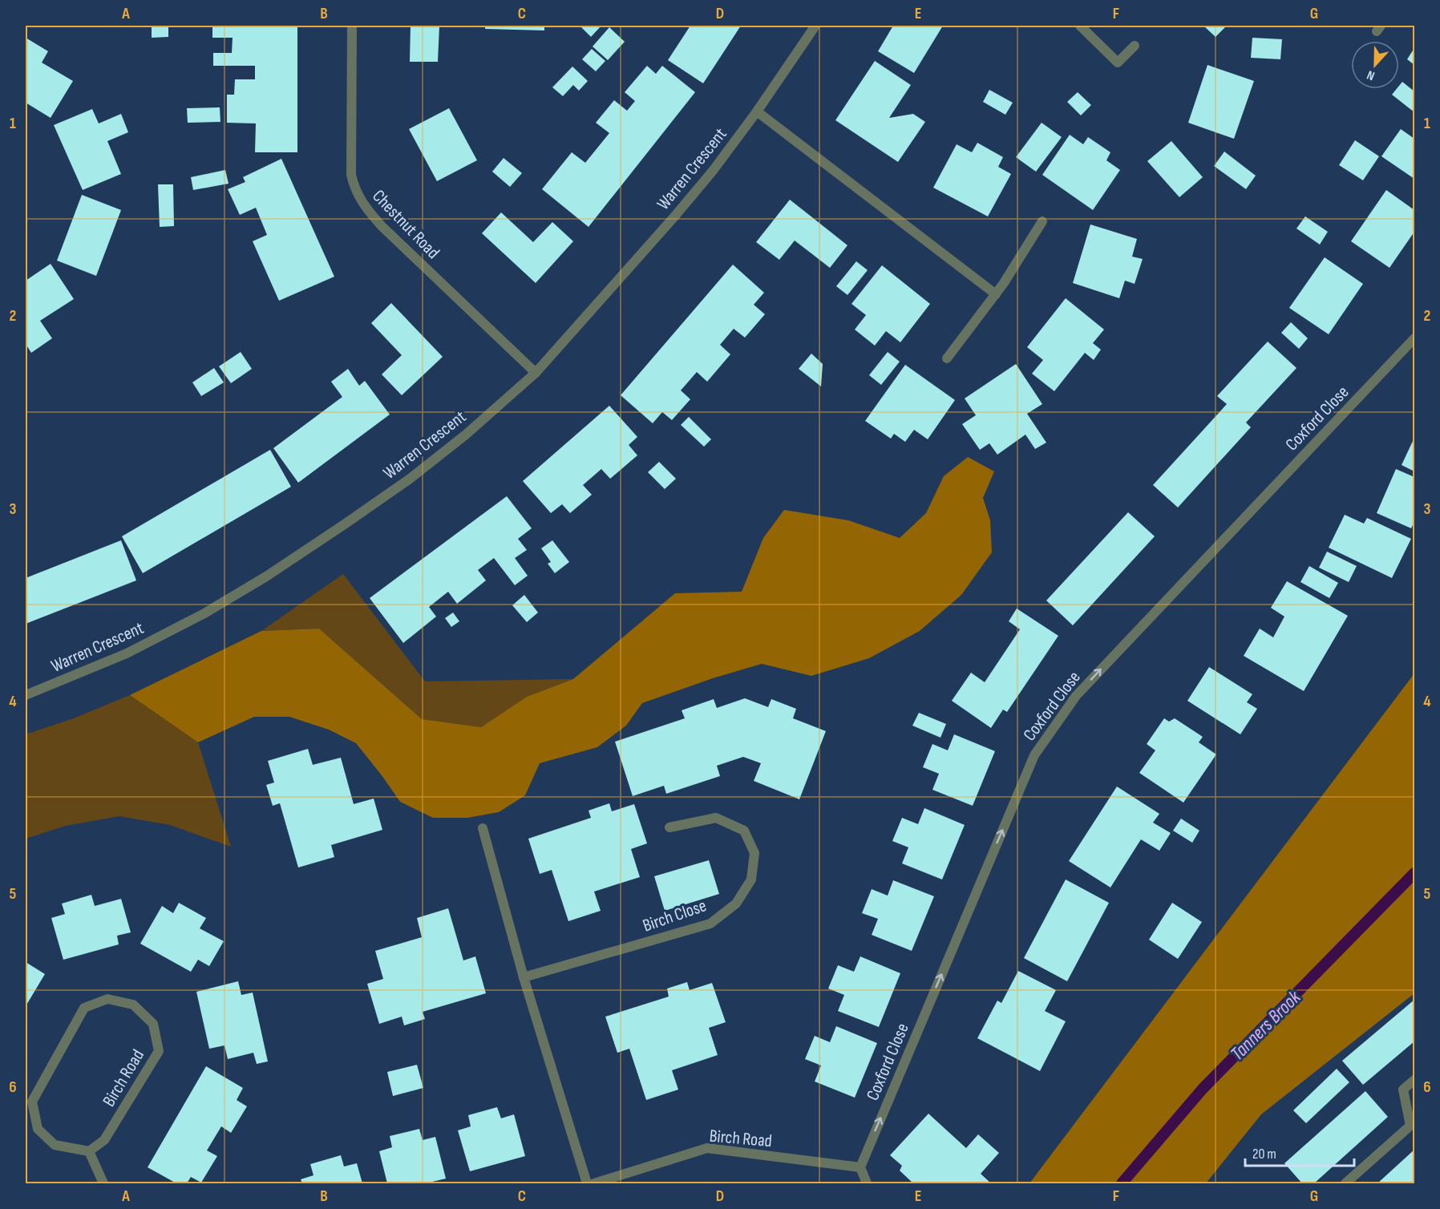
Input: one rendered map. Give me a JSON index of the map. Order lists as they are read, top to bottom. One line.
{"streets":{"street":["Warren Crescent","Chestnut Road","Coxford Close","Birch Close","Birch Road"]},"crossings":[["Warren Crescent","Chestnut Road"],["Coxford Close","Birch Road"]],"one_way":["Coxford Close"],"water":["Tanners Brook"],"scale_bar":"20 m","north":"bottom","grid":{"columns":["A","B","C","D","E","F","G"],"rows":["1","2","3","4","5","6"]}}
